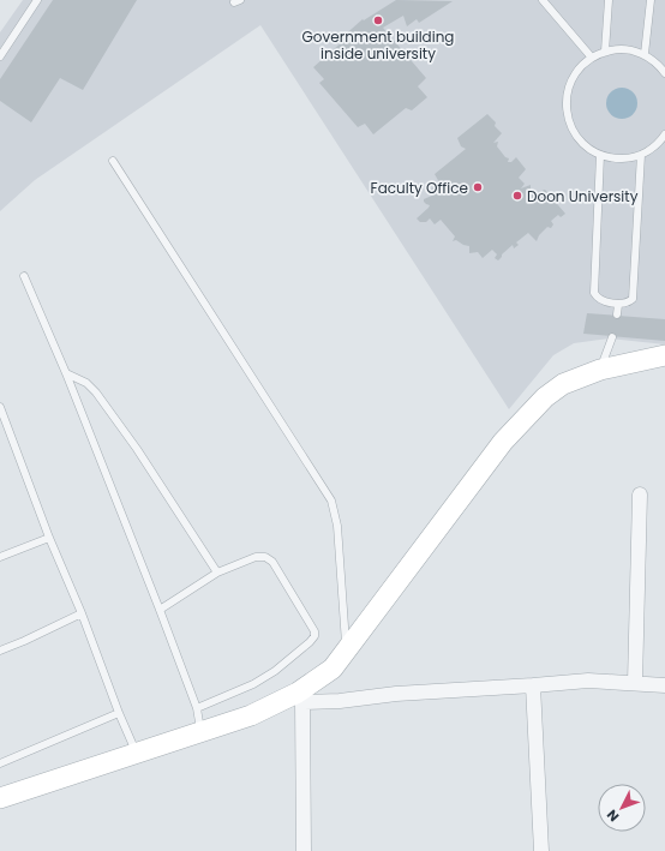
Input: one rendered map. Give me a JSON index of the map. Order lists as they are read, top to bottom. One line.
{"places":["Government building inside university","Faculty Office","Doon University"],"north":"bottom left"}
